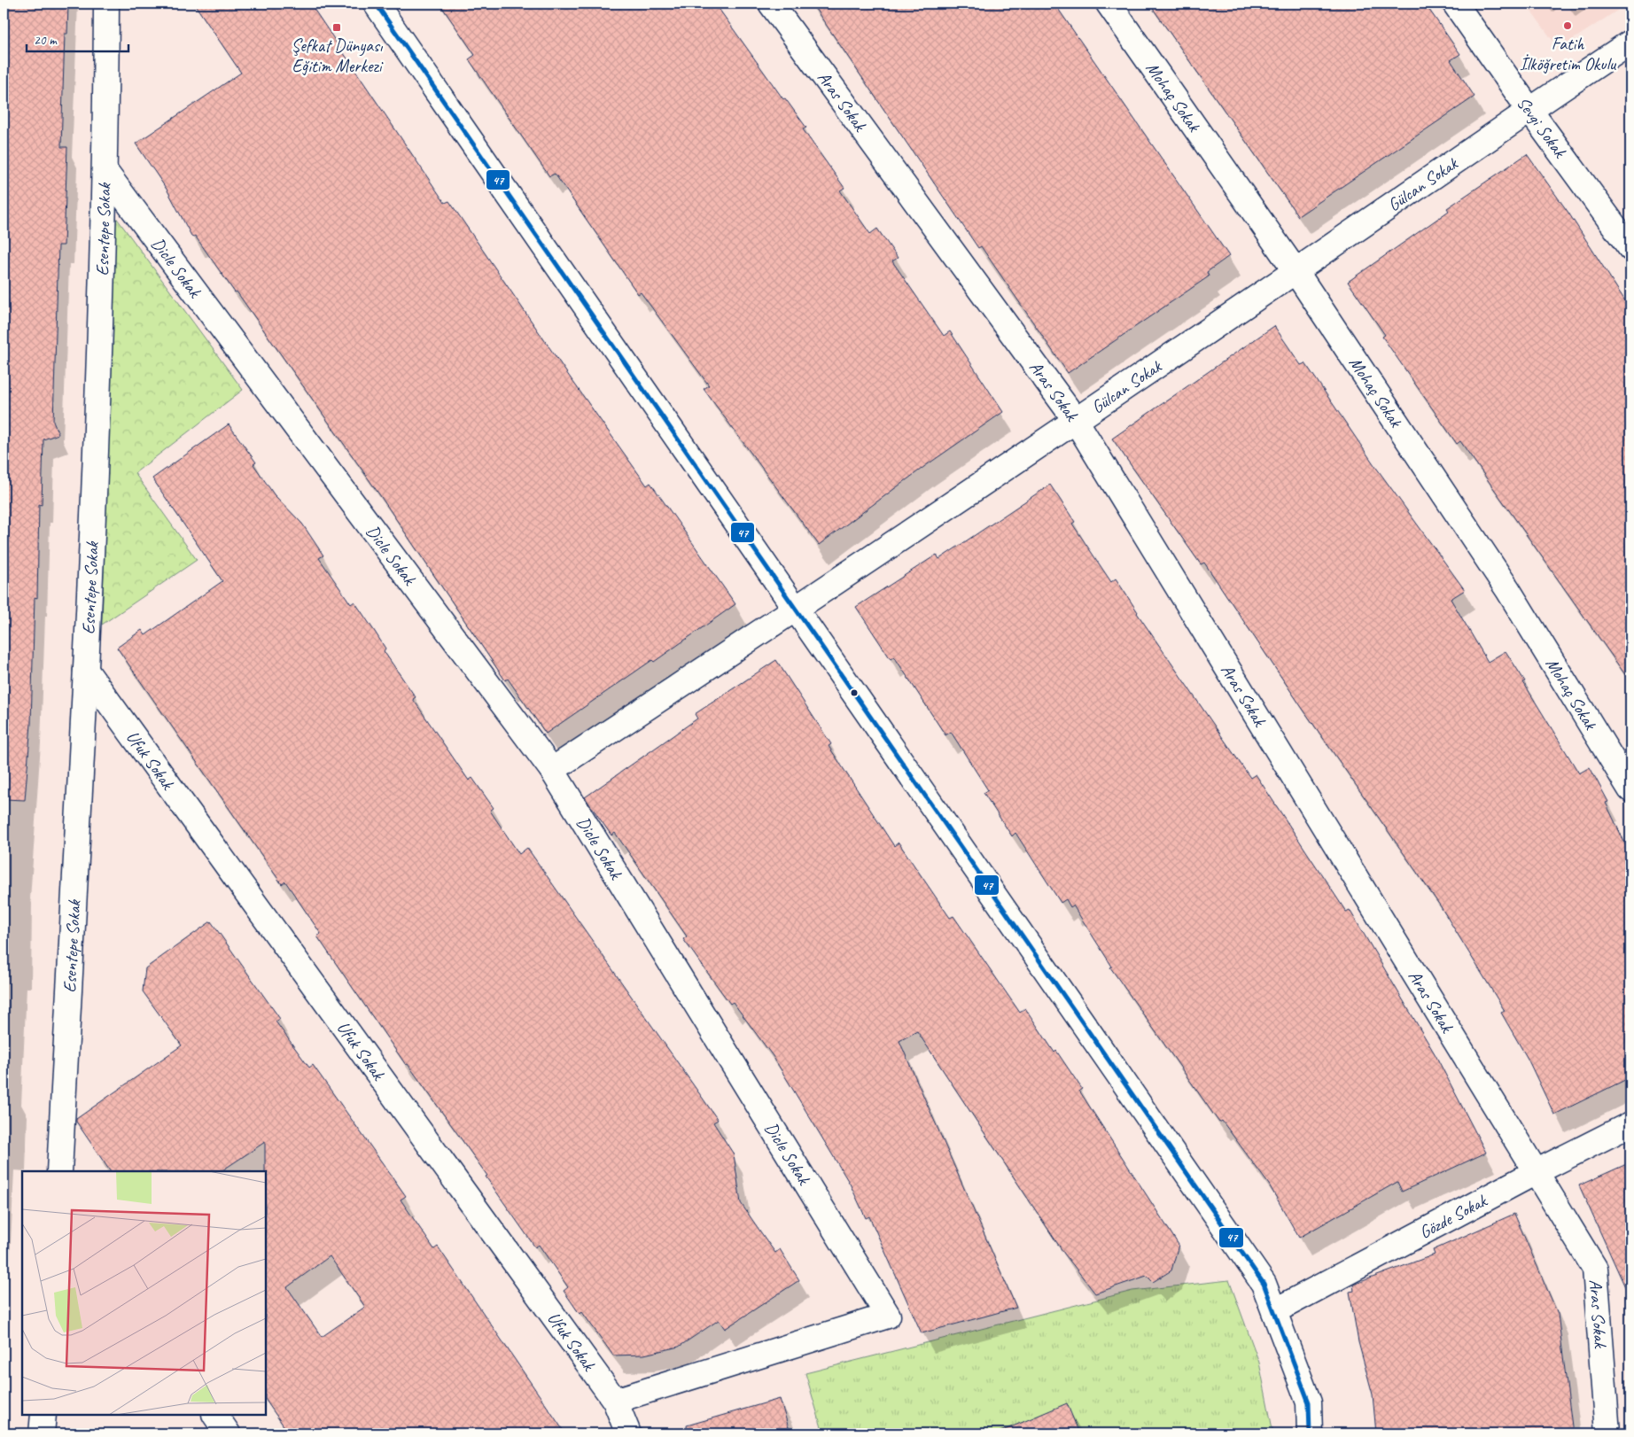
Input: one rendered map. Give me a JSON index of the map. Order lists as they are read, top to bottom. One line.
{"streets":{"street":["Mohaç Sokak","Aras Sokak","Sevgi Sokak","Gülcan Sokak","Esentepe Sokak","Dicle Sokak","Ufuk Sokak","Gözde Sokak"]},"crossings":[["Mohaç Sokak","Gülcan Sokak"],["Aras Sokak","Gülcan Sokak"],["Aras Sokak","Gözde Sokak"],["Sevgi Sokak","Gülcan Sokak"],["Gülcan Sokak","Dicle Sokak"],["Esentepe Sokak","Dicle Sokak"],["Esentepe Sokak","Ufuk Sokak"],["Dicle Sokak","Ufuk Sokak"]],"places":{"other":["Fatih İlköğretim Okulu"],"transit":["Şefkat Dünyası Eğitim Merkezi"]},"lines":["transit line 47"],"scale_bar":"20 m"}
